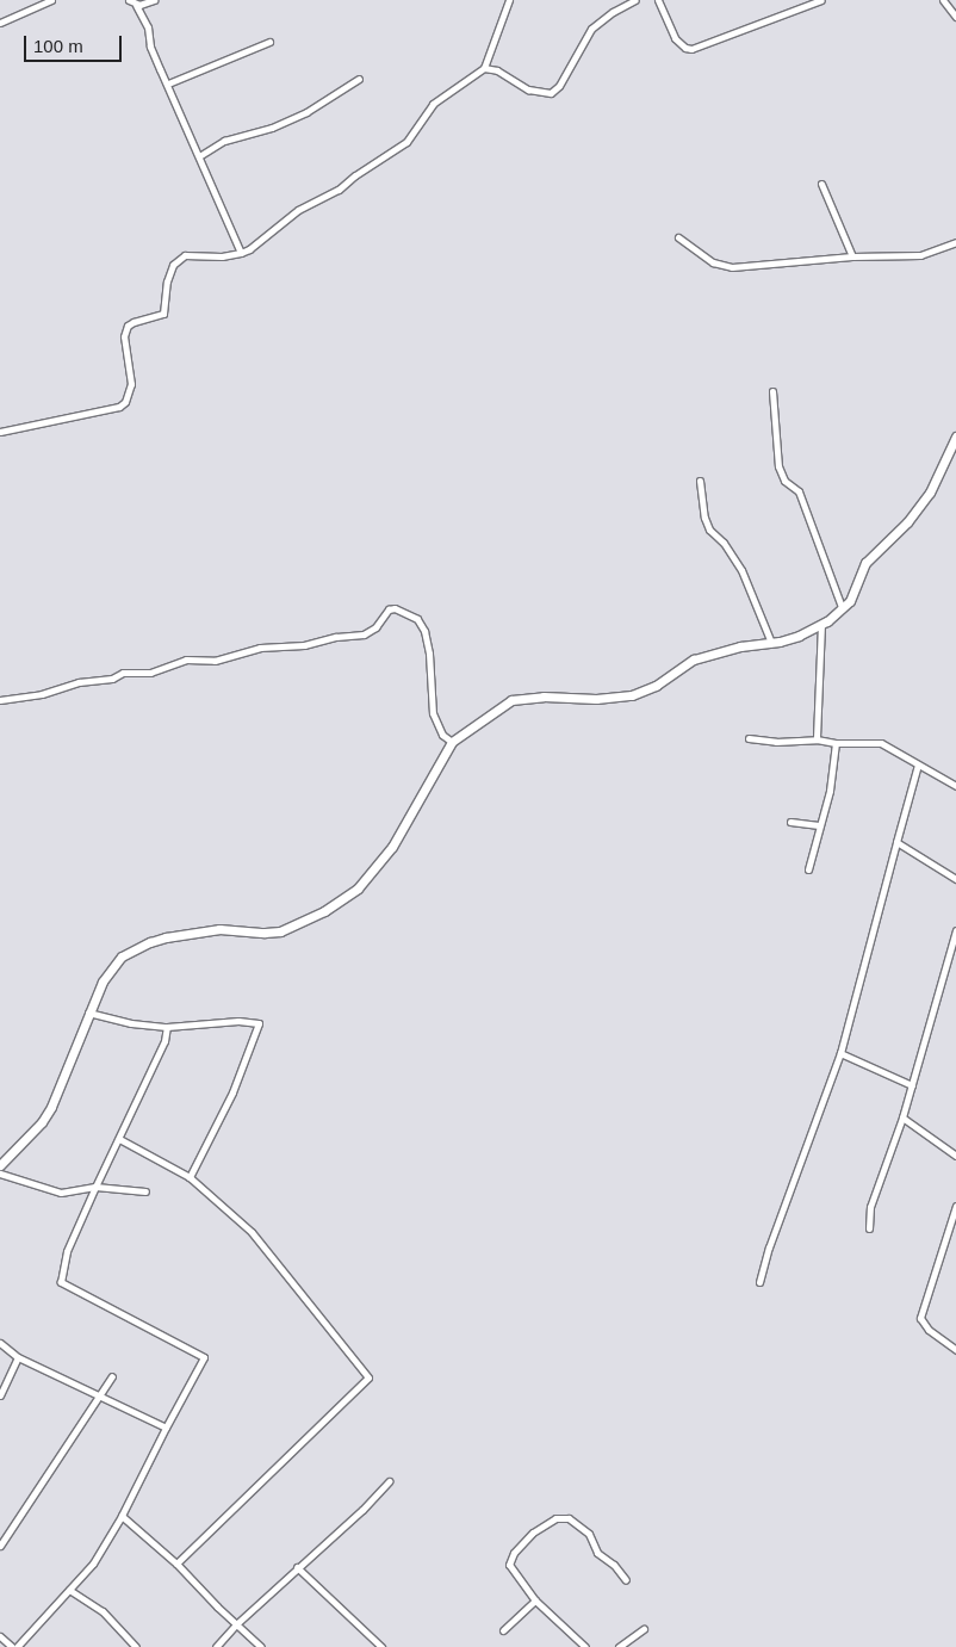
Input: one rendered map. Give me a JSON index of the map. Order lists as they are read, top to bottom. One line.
{"scale_bar":"100 m"}
